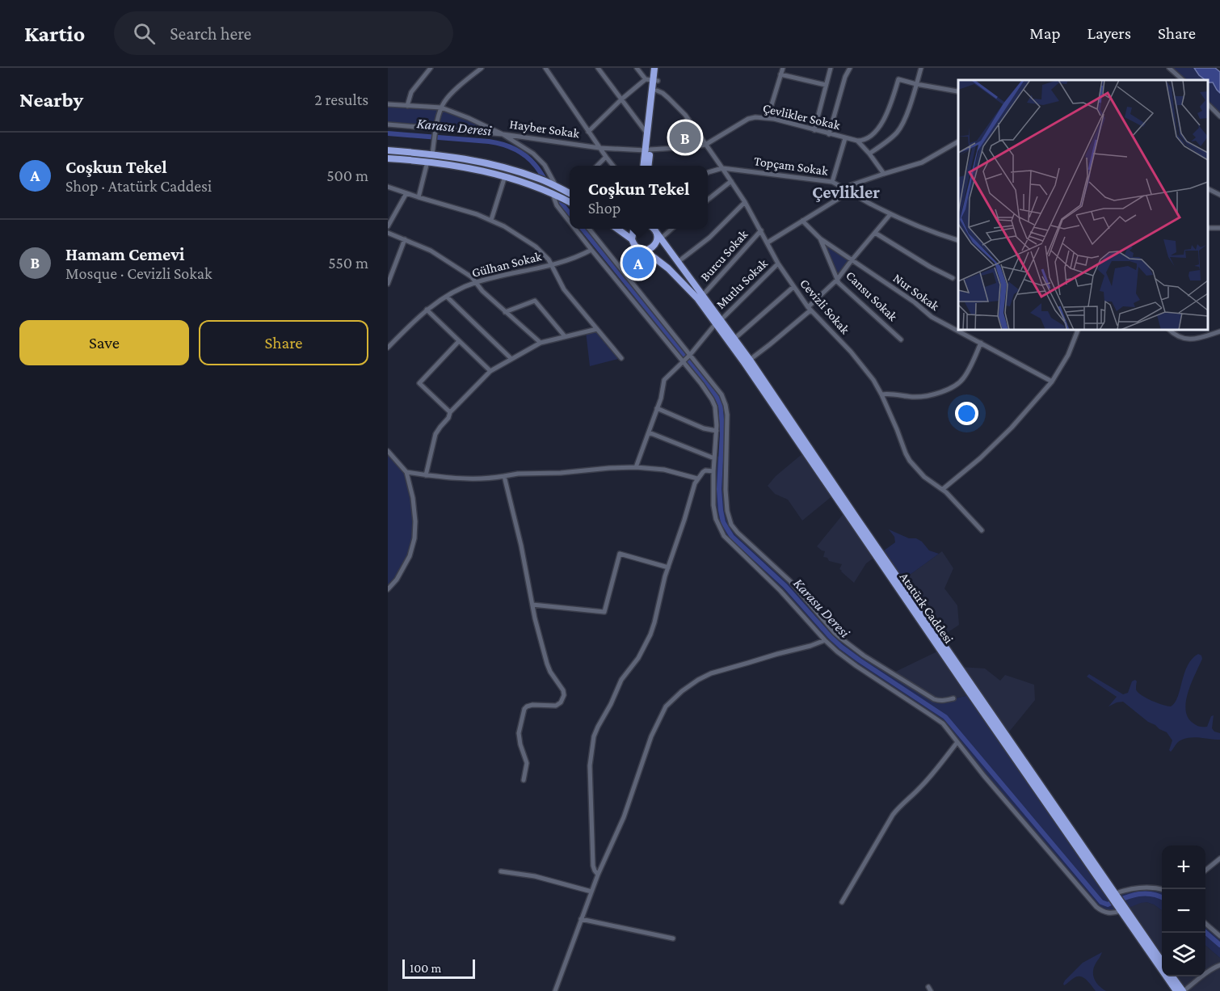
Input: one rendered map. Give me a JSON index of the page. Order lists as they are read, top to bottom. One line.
{"streets":{"highway":["Atatürk Caddesi"],"street":["Çevlikler Sokak","Hayber Sokak","Topçam Sokak","Burcu Sokak","Gülhan Sokak","Mutlu Sokak","Nur Sokak","Cansu Sokak","Cevizli Sokak"]},"crossings":[["Çevlikler Sokak","Hayber Sokak"],["Çevlikler Sokak","Cevizli Sokak"],["Hayber Sokak","Cevizli Sokak"],["Topçam Sokak","Cevizli Sokak"],["Burcu Sokak","Cevizli Sokak"],["Burcu Sokak","Atatürk Caddesi"],["Mutlu Sokak","Cevizli Sokak"],["Mutlu Sokak","Atatürk Caddesi"],["Nur Sokak","Cansu Sokak"]],"districts":["Çevlikler"],"water":["Karasu Deresi"],"scale_bar":"100 m","page":{"header":"Kartio","search":"Search here","nav":["Map","Layers","Share"],"heading":["Nearby","2 results"],"pins":["B","A"],"list":[{"mark":"A","name":"Coşkun Tekel","note":"Shop · Atatürk Caddesi","value":"500 m"},{"mark":"B","name":"Hamam Cemevi","note":"Mosque · Cevizli Sokak","value":"550 m"}],"popup":["Coşkun Tekel","Shop"],"buttons":["Save","Share"],"map_buttons":["+","−"],"scale":"100 m"}}
